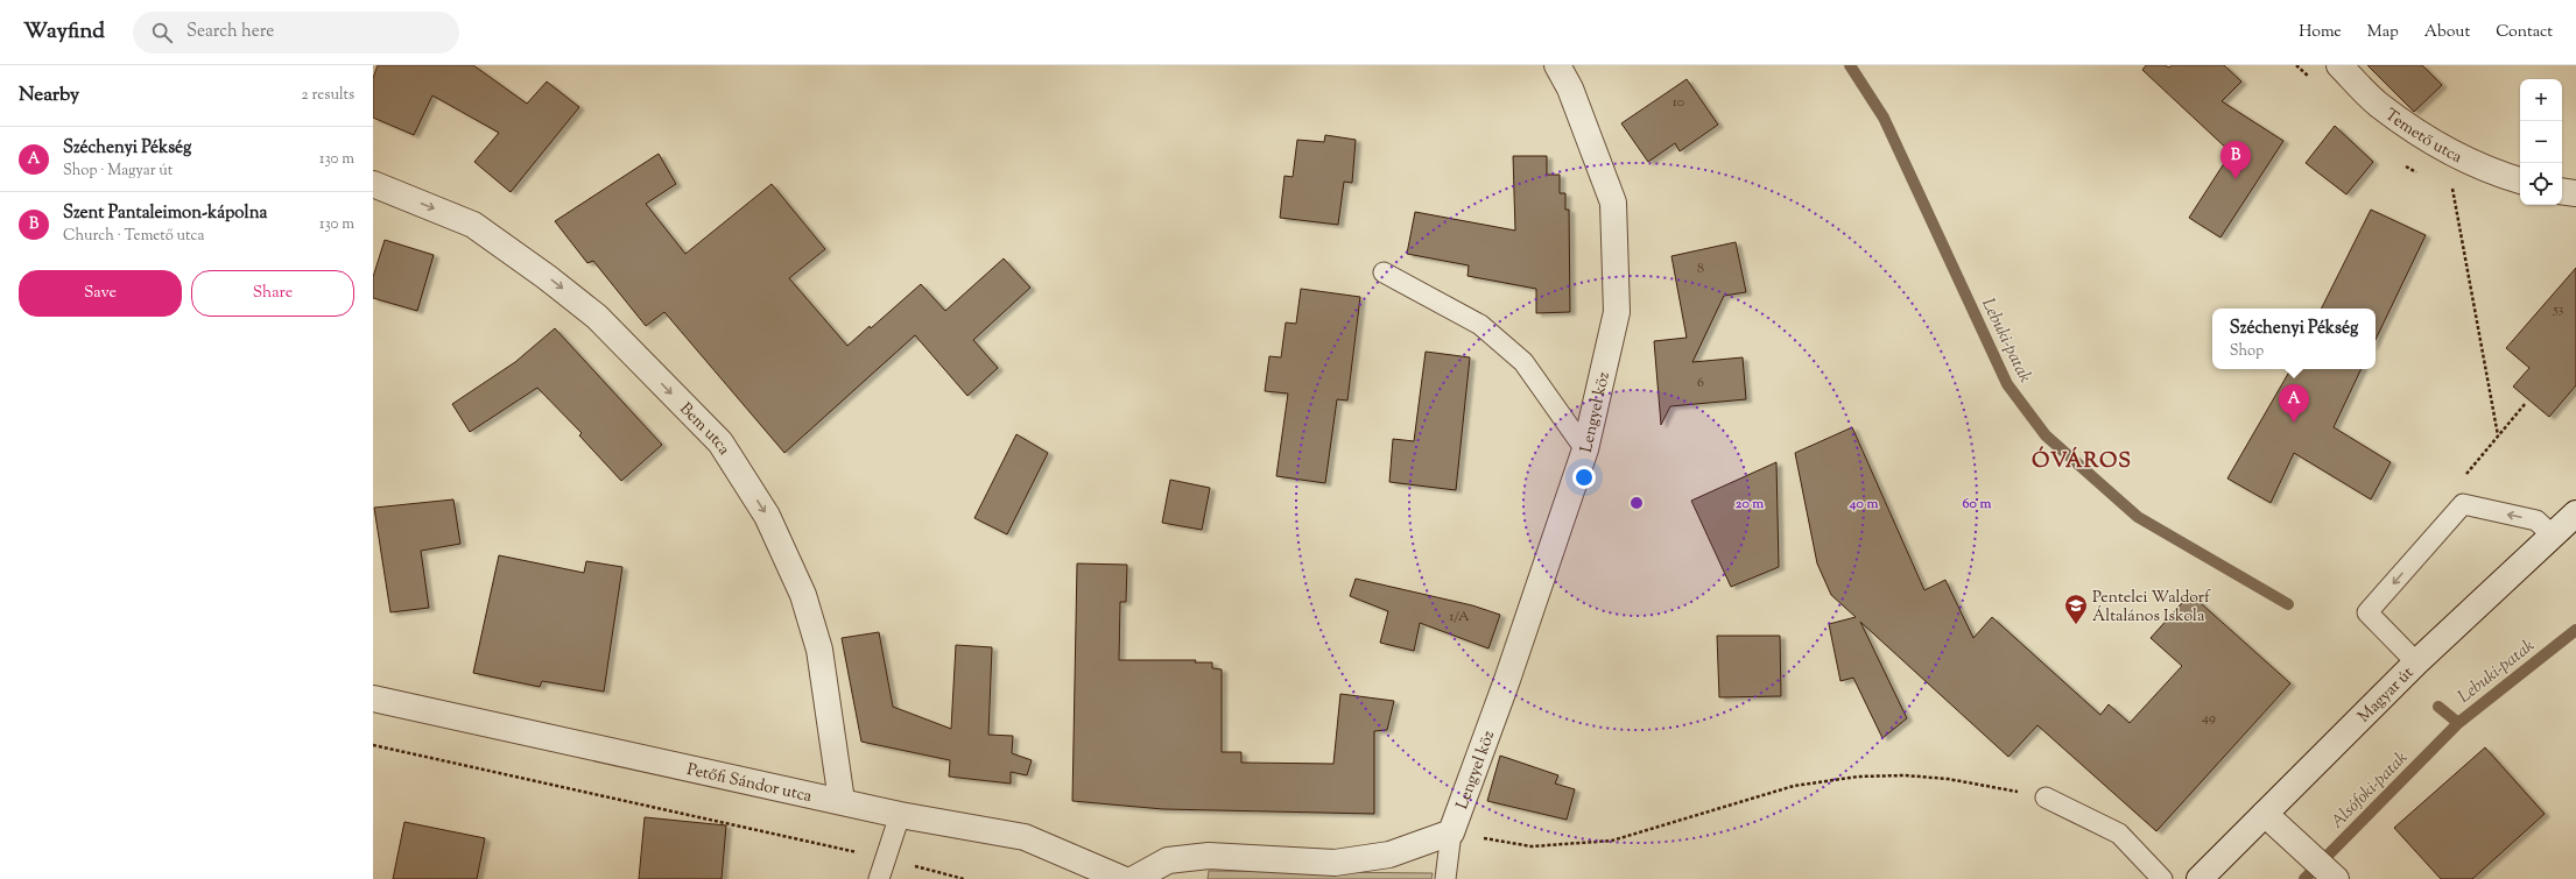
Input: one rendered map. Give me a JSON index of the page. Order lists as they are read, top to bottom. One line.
{"streets":{"street":["Temető utca","Lengyel köz","Bem utca","Magyar út","Petőfi Sándor utca"]},"crossings":[["Bem utca","Petőfi Sándor utca"]],"one_way":["Bem utca"],"districts":["ÓVÁROS"],"water":["Lebuki-patak","Alsófoki-patak"],"places":{"school or university":["Pentelei Waldorf Általános Iskola"]},"house_numbers":["10","8","53","6","1/A","49"],"page":{"header":"Wayfind","search":"Search here","nav":["Home","Map","About","Contact"],"heading":["Nearby","2 results"],"map_buttons":["+","−"],"list":[{"mark":"A","name":"Széchenyi Pékség","note":"Shop · Magyar út","value":"130 m"},{"mark":"B","name":"Szent Pantaleimon-kápolna","note":"Church · Temető utca","value":"130 m"}],"pins":["B","A"],"buttons":["Save","Share"],"popup":["Széchenyi Pékség","Shop"]},"rings":["20 m","40 m","60 m"]}
